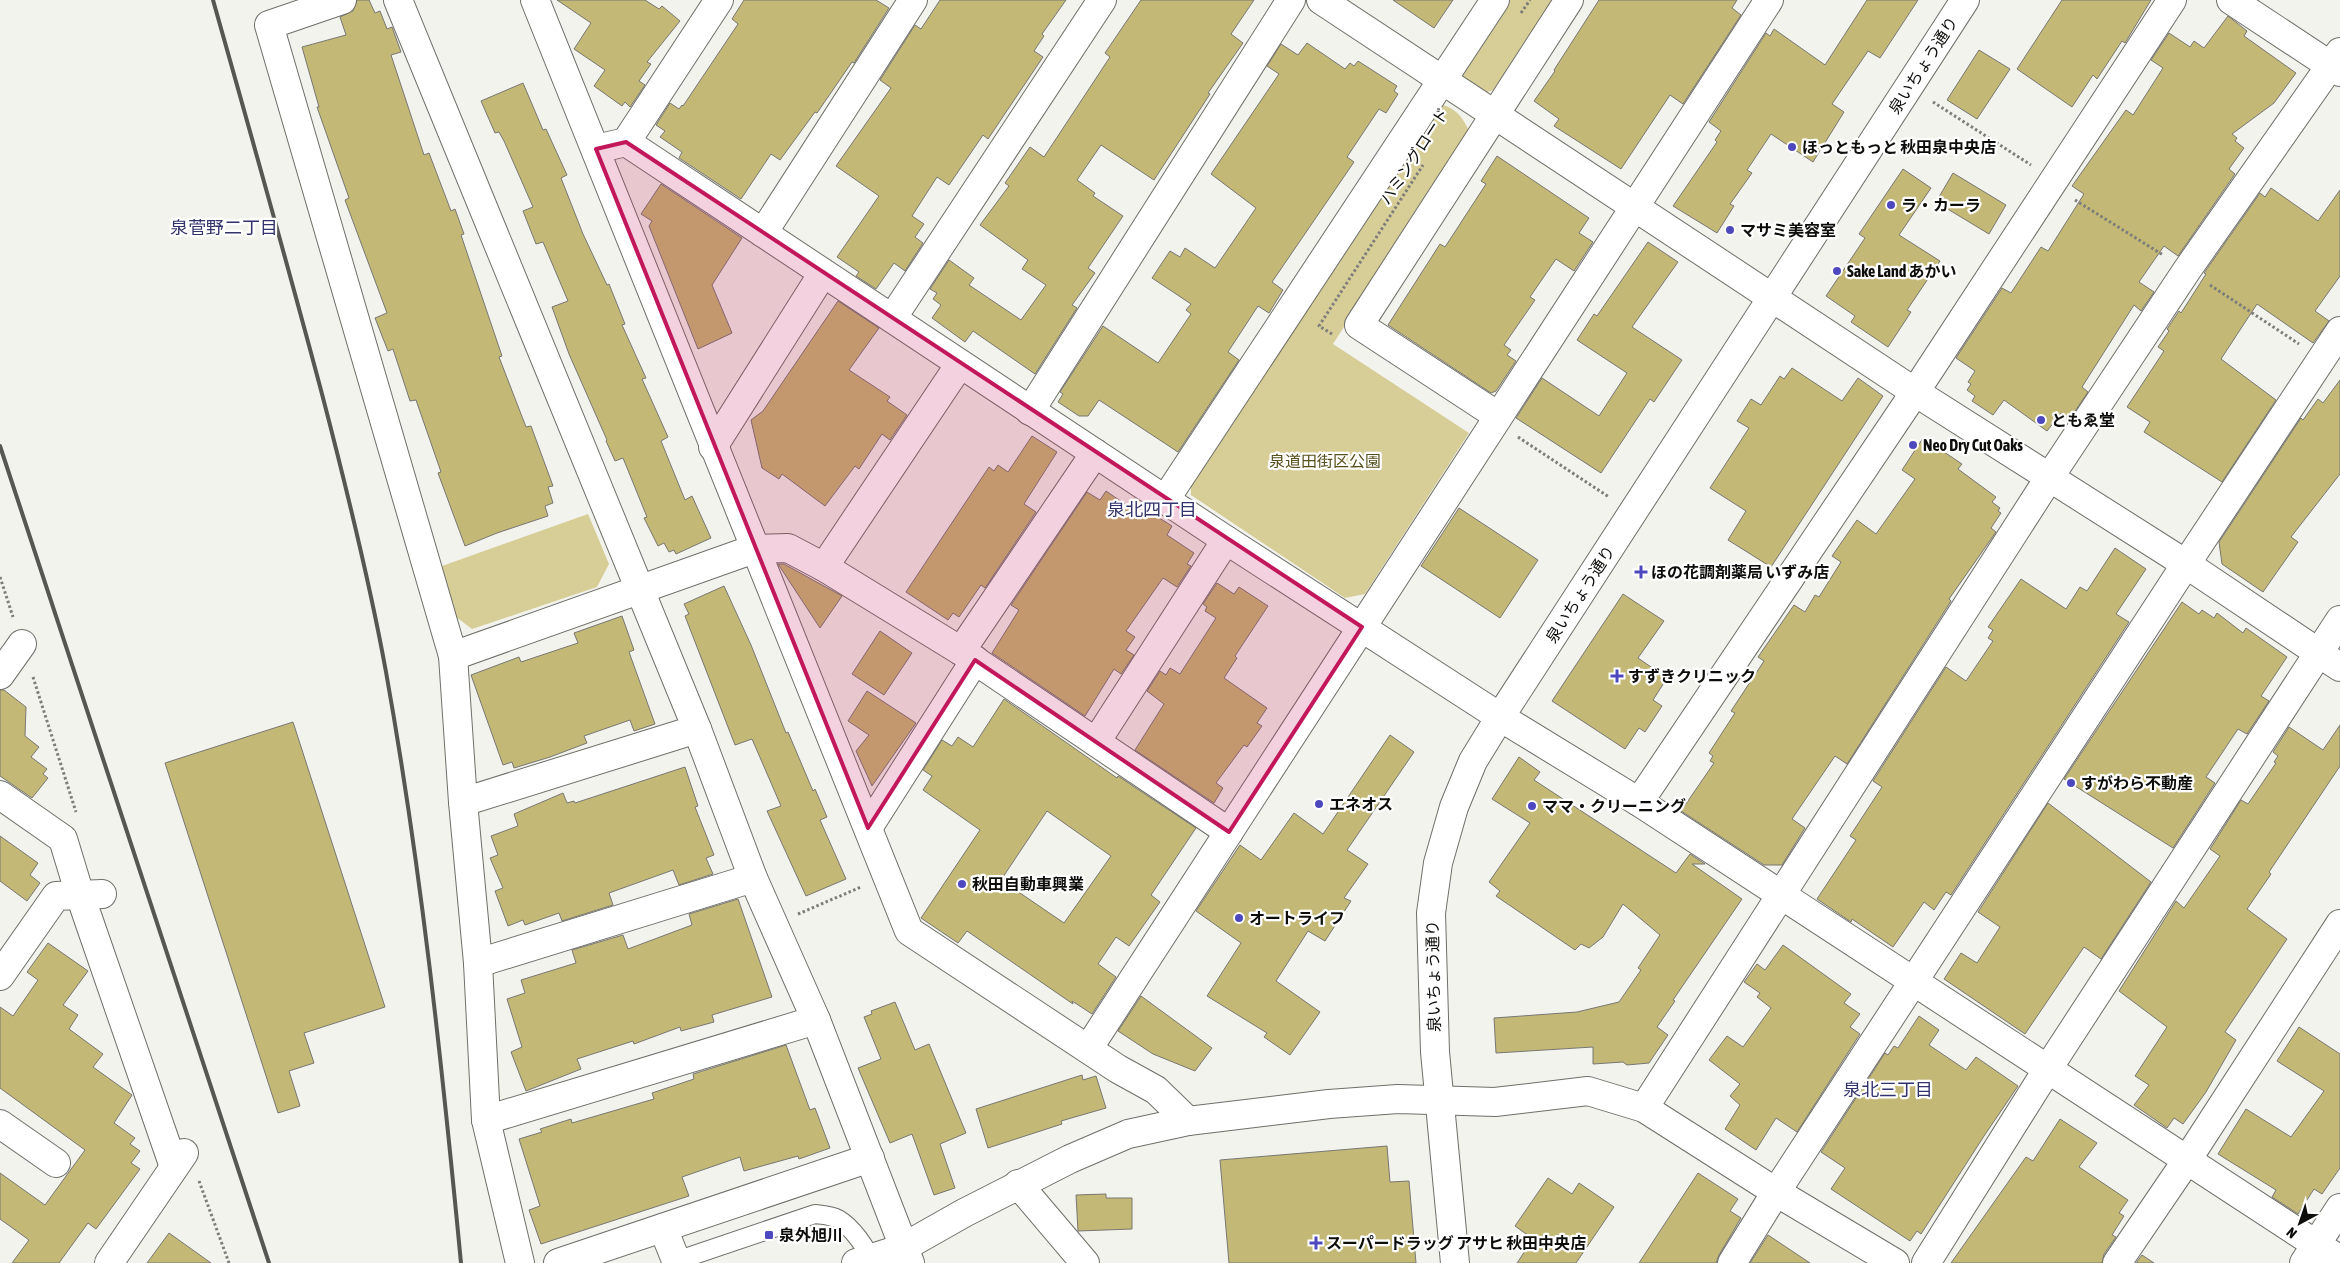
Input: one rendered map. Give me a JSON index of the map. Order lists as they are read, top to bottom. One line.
{"streets":{"street":["泉いちょう通り"],"path":["ハミングロード"]},"districts":["泉菅野二丁目","泉北四丁目","泉北三丁目"],"parks":["泉道田街区公園"],"places":{"other":["ほっともっと 秋田泉中央店","ラ・カーラ","マサミ美容室","Sake Land あかい","ともゑ堂","Neo Dry Cut Oaks","すがわら不動産","エネオス","ママ・クリーニング","秋田自動車興業","オートライフ"],"health":["ほの花調剤薬局 いずみ店","すずきクリニック","スーパードラッグ アサヒ 秋田中央店"],"transit":["泉外旭川"]},"north":"bottom left"}
